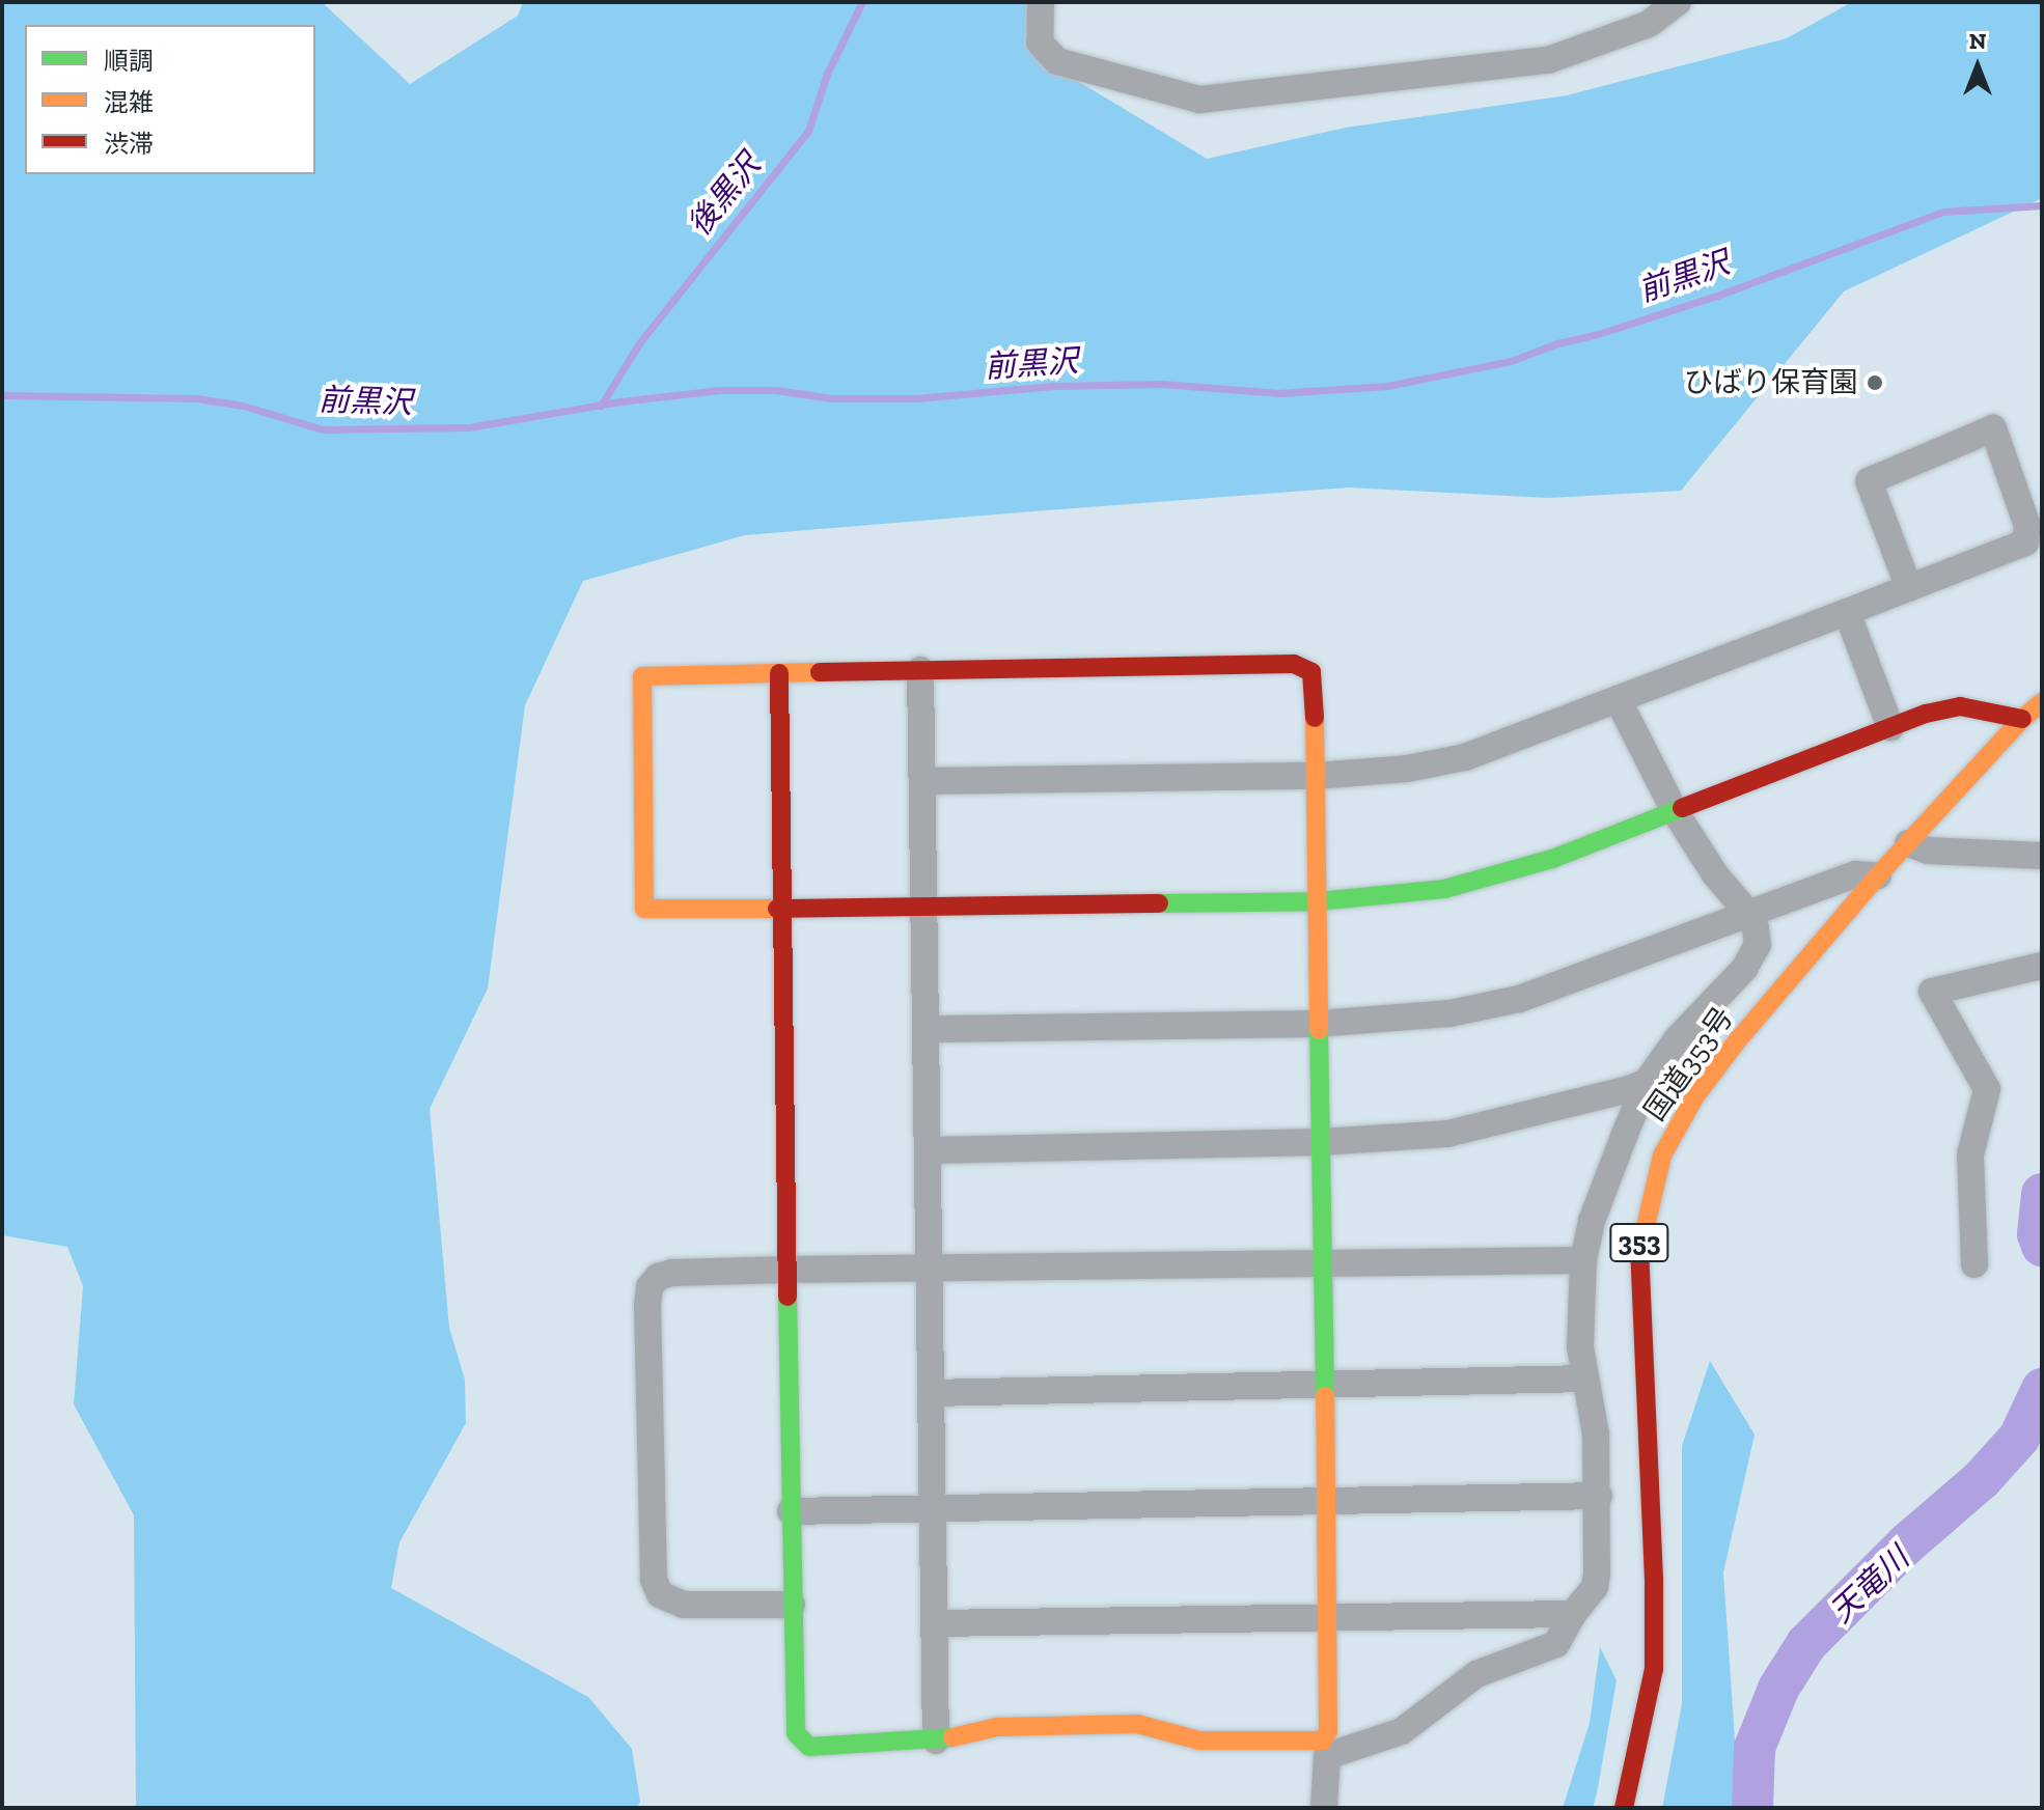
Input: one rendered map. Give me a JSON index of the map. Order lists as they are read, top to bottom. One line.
{"streets":{"main road":["国道353号","353"]},"water":["後黒沢","前黒沢","天竜川"],"places":["ひばり保育園"],"legend":["順調","混雑","渋滞"],"north":"top"}
